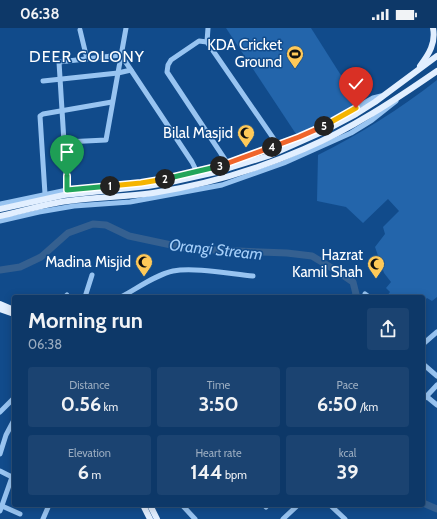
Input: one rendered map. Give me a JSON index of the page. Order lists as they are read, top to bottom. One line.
{"districts":["DEER COLONY"],"water":["Orangi Stream"],"places":{"sports":["KDA Cricket Ground"],"mosque":["Bilal Masjid","Madina Misjid","Hazrat Kamil Shah"]},"page":{"status":"06:38","pins":["5","4","3","2","1"],"heading":["Morning run","06:38"],"stats":[["Distance","0.56 km"],["Time","3:50"],["Pace","6:50 /km"],["Elevation","6 m"],["Heart rate","144 bpm"],["kcal","39"]]}}
